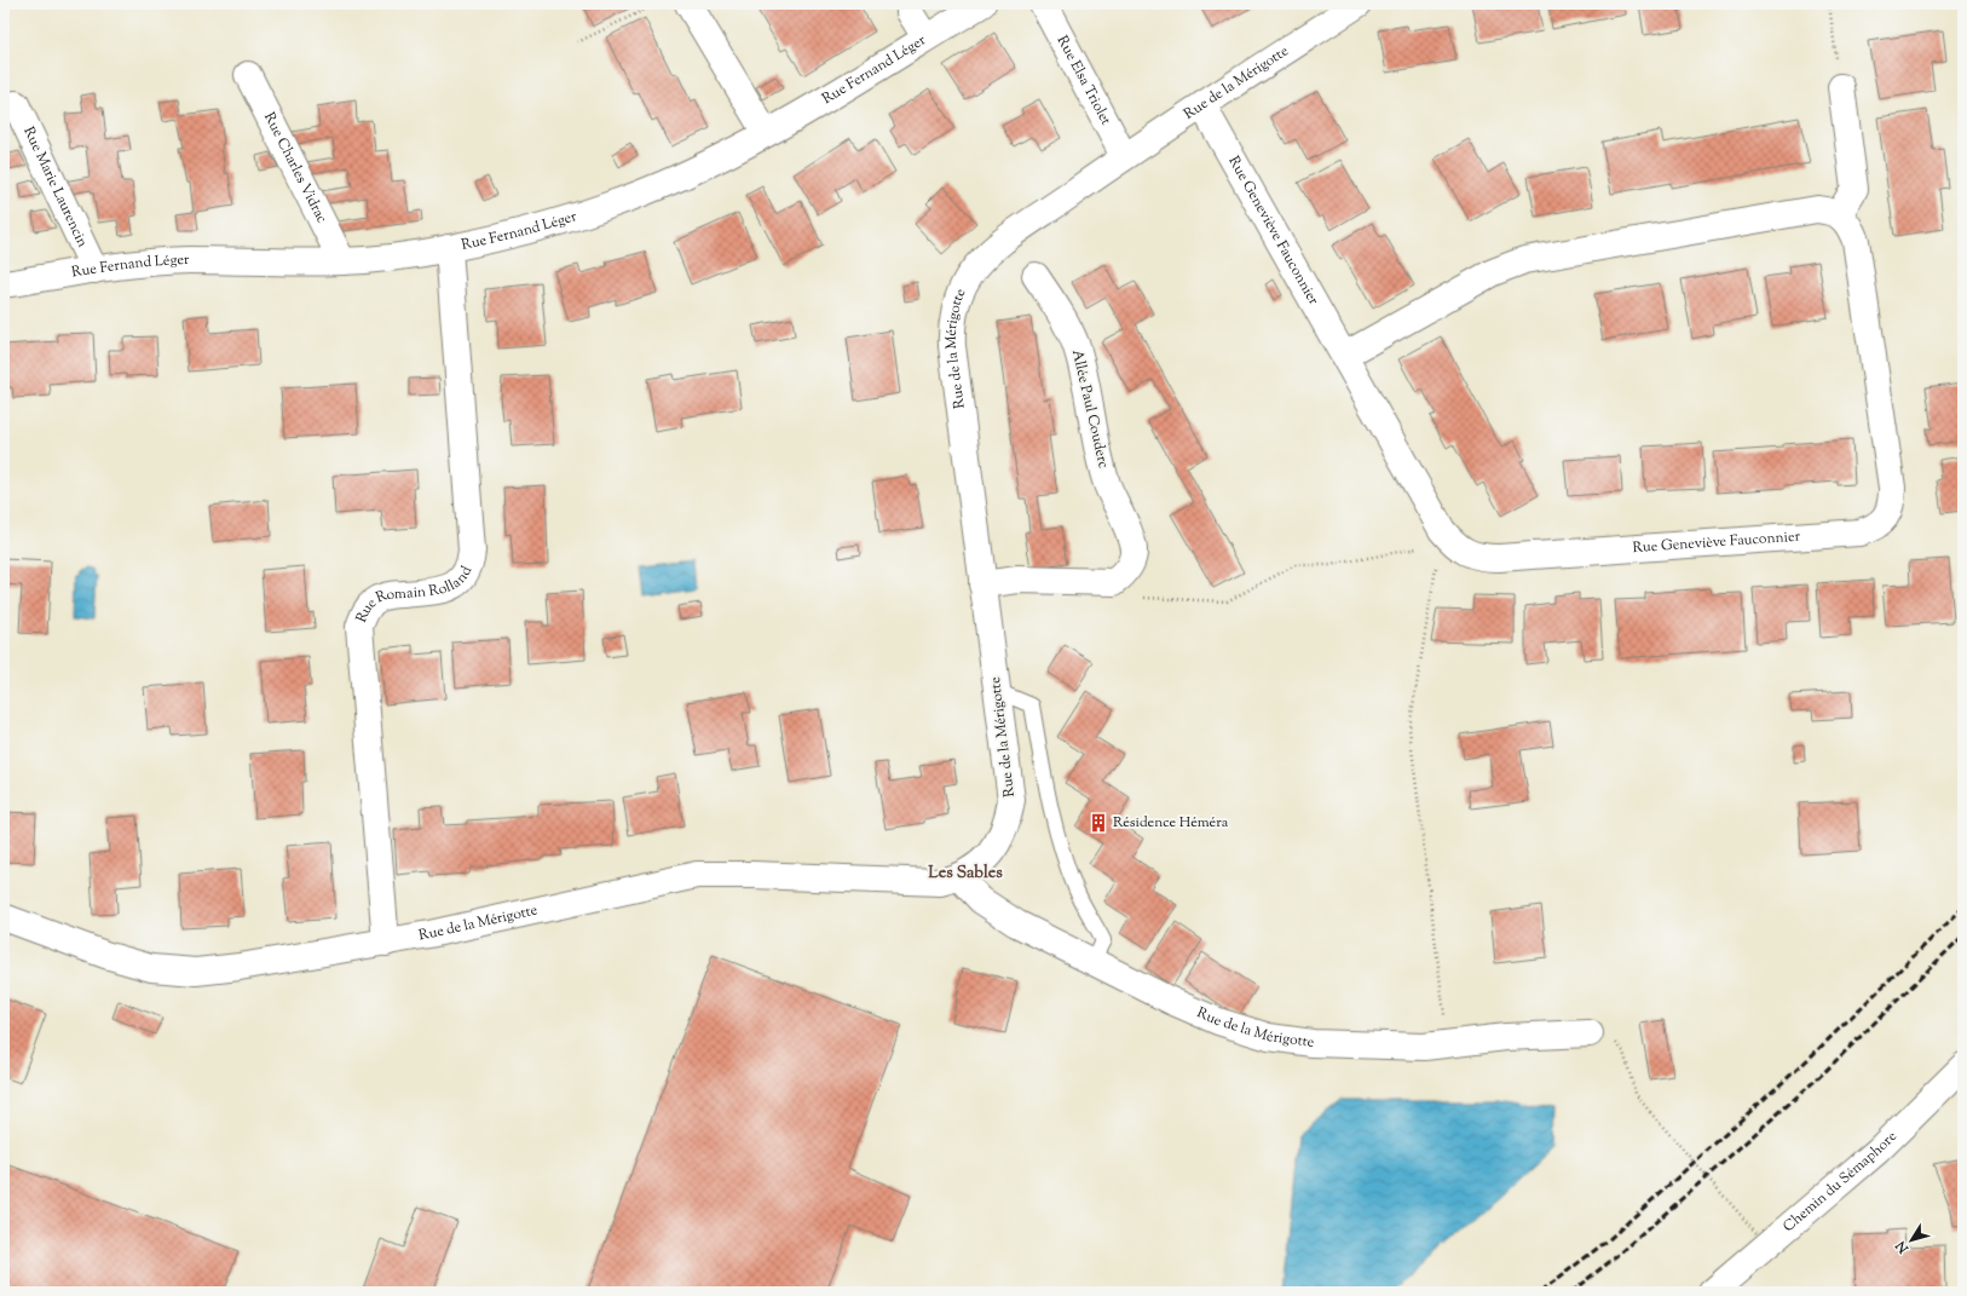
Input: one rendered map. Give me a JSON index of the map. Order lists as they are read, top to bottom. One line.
{"streets":{"street":["Rue Fernand Léger","Rue Elsa Triolet","Rue de la Mérigotte","Rue Charles Vidrac","Rue Marie Laurencin","Rue Geneviève Fauconnier","Allée Paul Couderc","Rue Romain Rolland","Chemin du Sémaphore"]},"crossings":[["Rue Fernand Léger","Rue Charles Vidrac"],["Rue Fernand Léger","Rue Marie Laurencin"],["Rue Fernand Léger","Rue Romain Rolland"],["Rue Elsa Triolet","Rue de la Mérigotte"],["Rue de la Mérigotte","Rue Geneviève Fauconnier"],["Rue de la Mérigotte","Rue Romain Rolland"]],"districts":["Les Sables"],"places":{"building":["Résidence Héméra"]},"north":"bottom left"}
